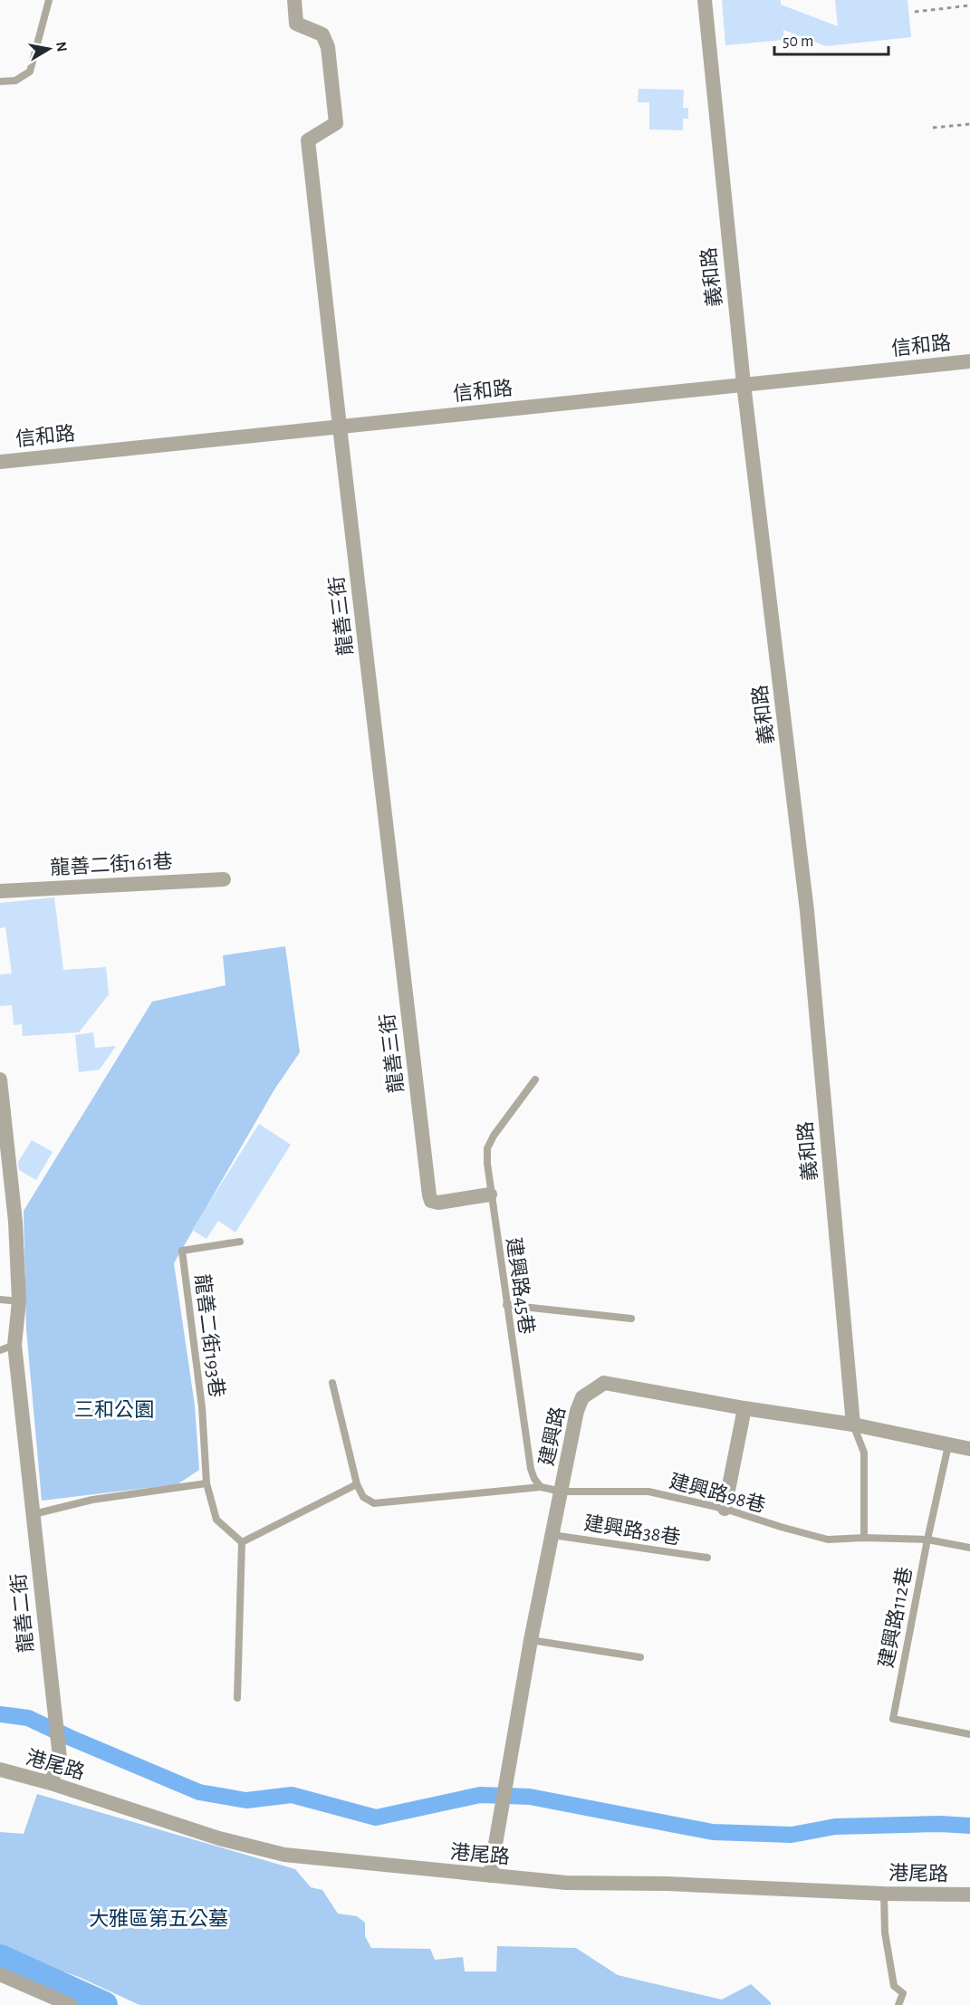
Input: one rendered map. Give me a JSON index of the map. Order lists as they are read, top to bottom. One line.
{"streets":{"street":["義和路","信和路","龍善三街","龍善二街161巷","建興路","龍善二街","港尾路"],"lane":["建興路45巷","龍善二街193巷","建興路98巷","建興路38巷","建興路112巷"]},"crossings":[["義和路","信和路"],["義和路","建興路"],["信和路","龍善三街"],["龍善三街","建興路45巷"],["建興路","建興路98巷"],["建興路","建興路38巷"],["建興路","建興路112巷"],["建興路","港尾路"],["建興路98巷","建興路112巷"],["龍善二街","港尾路"]],"parks":["三和公園","大雅區第五公墓"],"scale_bar":"50 m","north":"right"}
